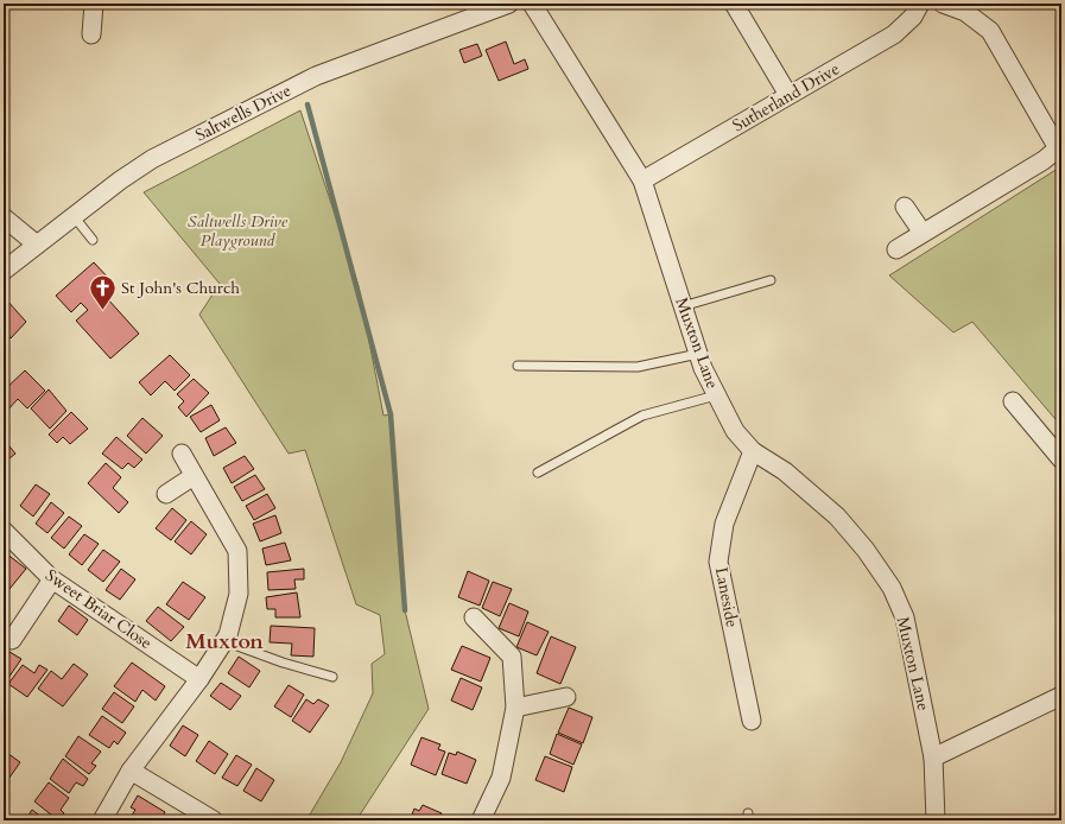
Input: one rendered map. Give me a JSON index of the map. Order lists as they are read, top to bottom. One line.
{"streets":{"street":["Sutherland Drive","Saltwells Drive","Muxton Lane","Laneside","Sweet Briar Close"]},"crossings":[["Sutherland Drive","Muxton Lane"],["Muxton Lane","Laneside"]],"districts":["Muxton"],"parks":["Saltwells Drive Playground"],"places":{"church":["St John's Church"]}}
